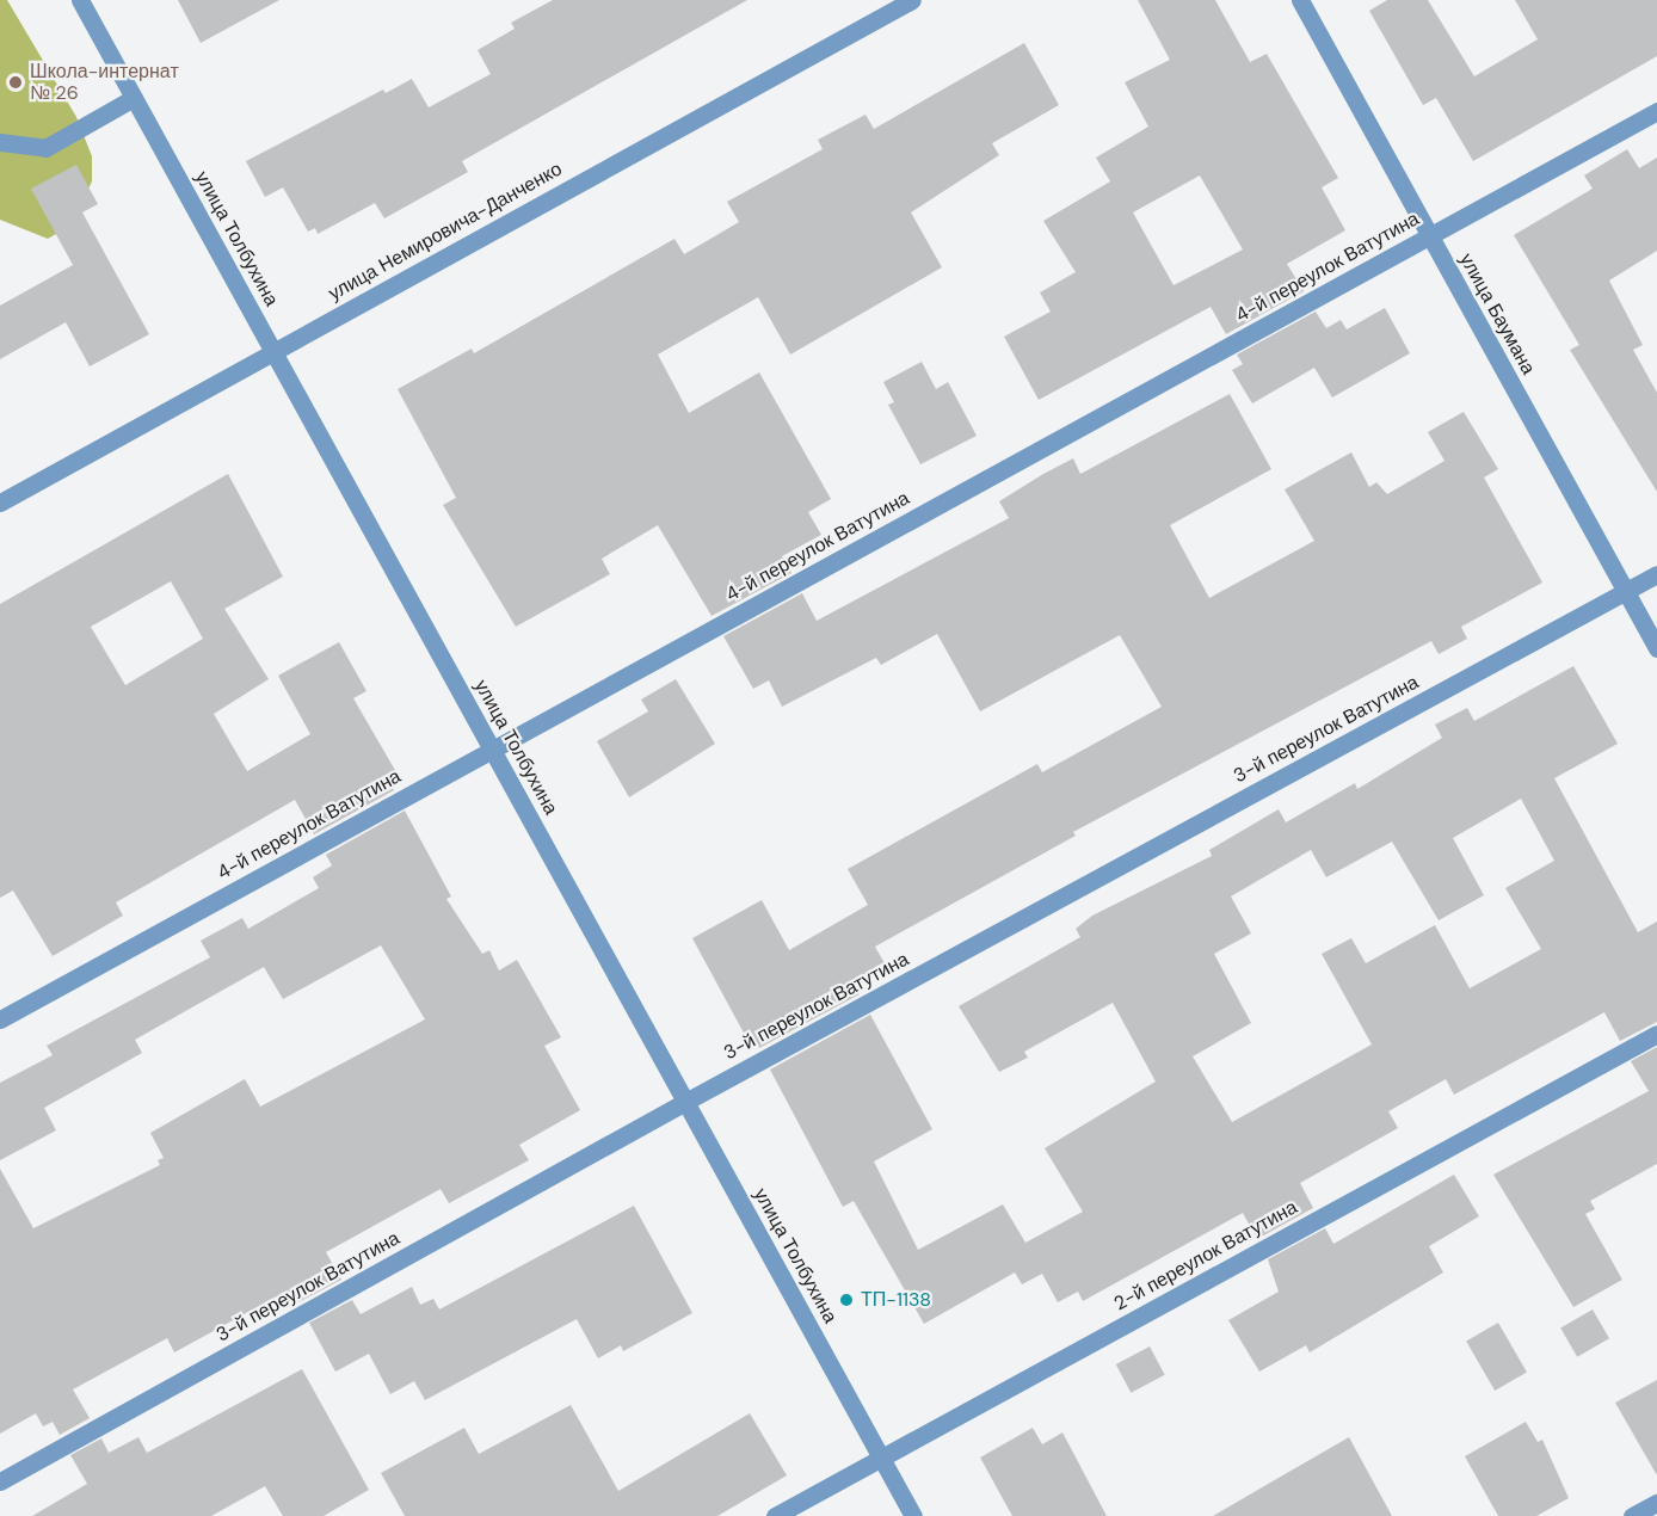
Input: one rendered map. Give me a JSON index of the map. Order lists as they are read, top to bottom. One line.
{"streets":{"street":["улица Немировича-Данченко","улица Толбухина","4-й переулок Ватутина","улица Баумана","3-й переулок Ватутина","2-й переулок Ватутина"]},"crossings":[["улица Немировича-Данченко","улица Толбухина"],["улица Толбухина","4-й переулок Ватутина"],["улица Толбухина","3-й переулок Ватутина"],["улица Толбухина","2-й переулок Ватутина"],["4-й переулок Ватутина","улица Баумана"],["улица Баумана","3-й переулок Ватутина"]],"places":["Школа-интернат № 26","ТП-1138"]}
